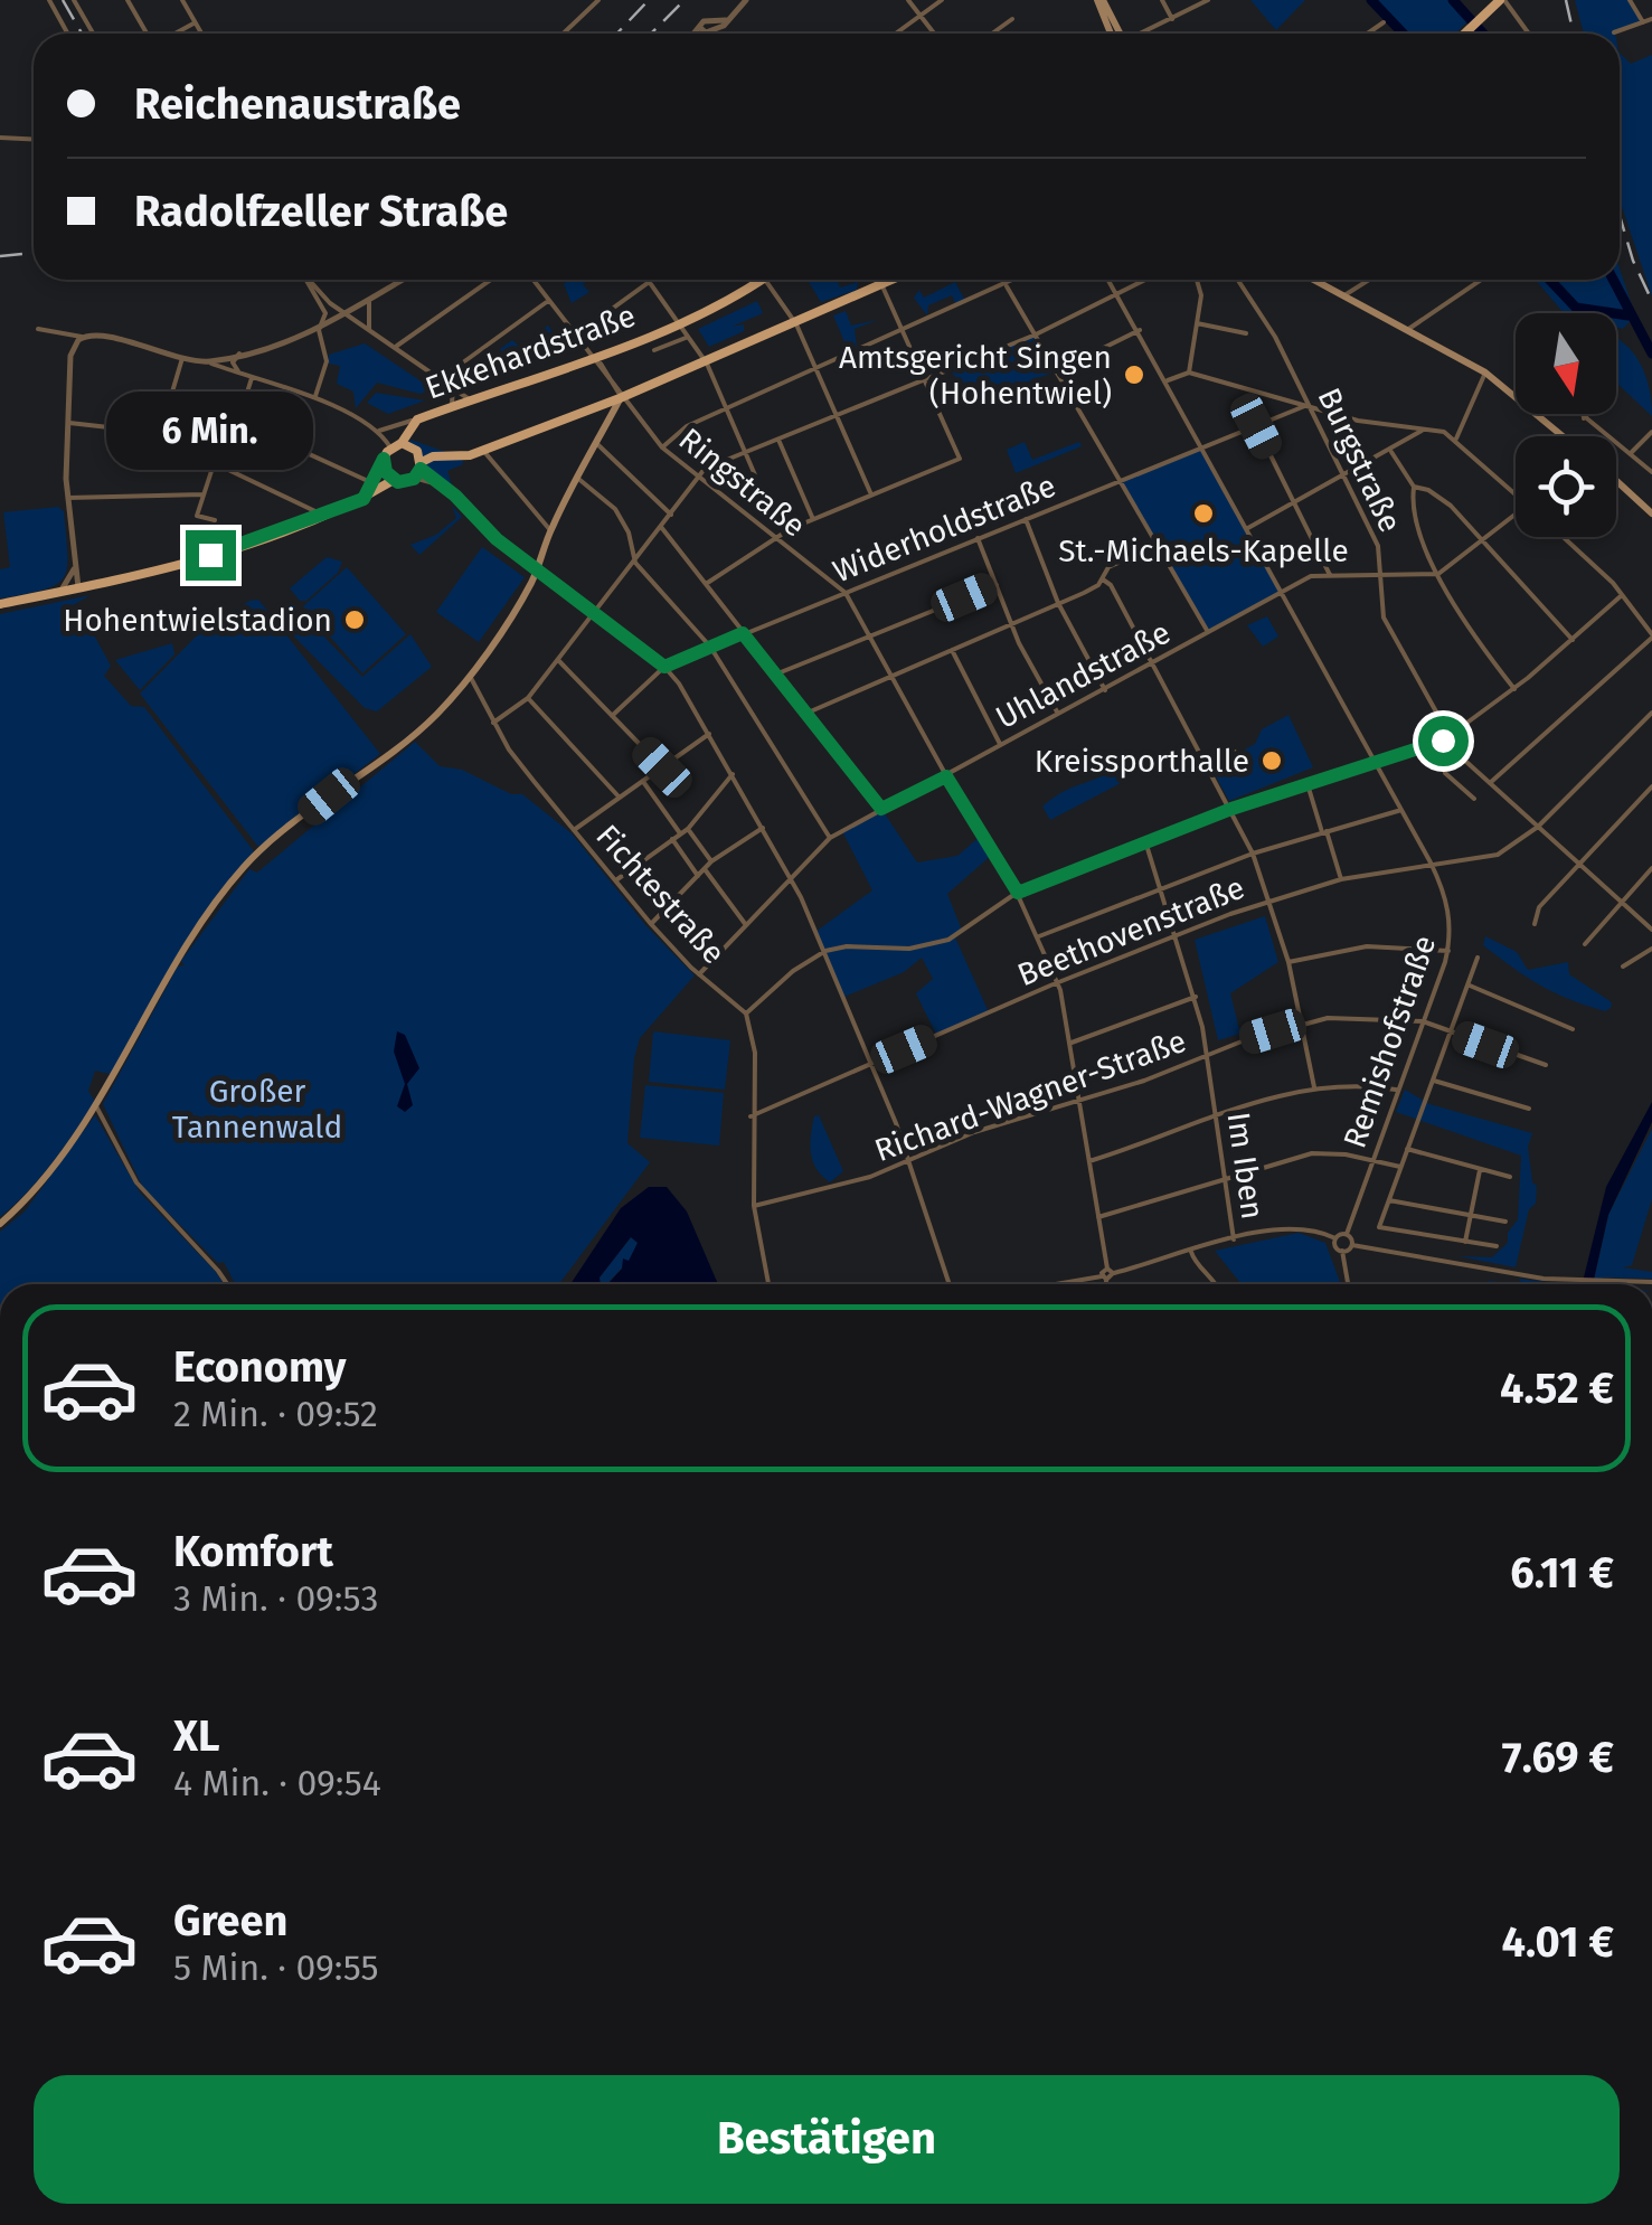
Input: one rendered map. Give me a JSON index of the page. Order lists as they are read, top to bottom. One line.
{"streets":{"main road":["Ekkehardstraße"],"street":["Burgstraße","Ringstraße","Widerholdstraße","Uhlandstraße","Fichtestraße","Beethovenstraße","Remishofstraße","Richard-Wagner-Straße","Im Iben"]},"crossings":[["Ekkehardstraße","Ringstraße"],["Burgstraße","Widerholdstraße"],["Burgstraße","Uhlandstraße"],["Ringstraße","Widerholdstraße"],["Widerholdstraße","Remishofstraße"],["Uhlandstraße","Fichtestraße"],["Uhlandstraße","Remishofstraße"],["Beethovenstraße","Remishofstraße"],["Beethovenstraße","Im Iben"],["Remishofstraße","Richard-Wagner-Straße"],["Richard-Wagner-Straße","Im Iben"]],"parks":["Großer Tannenwald"],"places":["Amtsgericht Singen (Hohentwiel)","St.-Michaels-Kapelle","Hohentwielstadion","Kreissporthalle"],"north":"bottom","page":{"banner":["Reichenaustraße","Radolfzeller Straße"],"bubble":"6 Min.","list":[{"name":"Economy","note":"2 Min. · 09:52","value":"4.52 €"},{"name":"Komfort","note":"3 Min. · 09:53","value":"6.11 €"},{"name":"XL","note":"4 Min. · 09:54","value":"7.69 €"},{"name":"Green","note":"5 Min. · 09:55","value":"4.01 €"}],"buttons":"Bestätigen"}}
